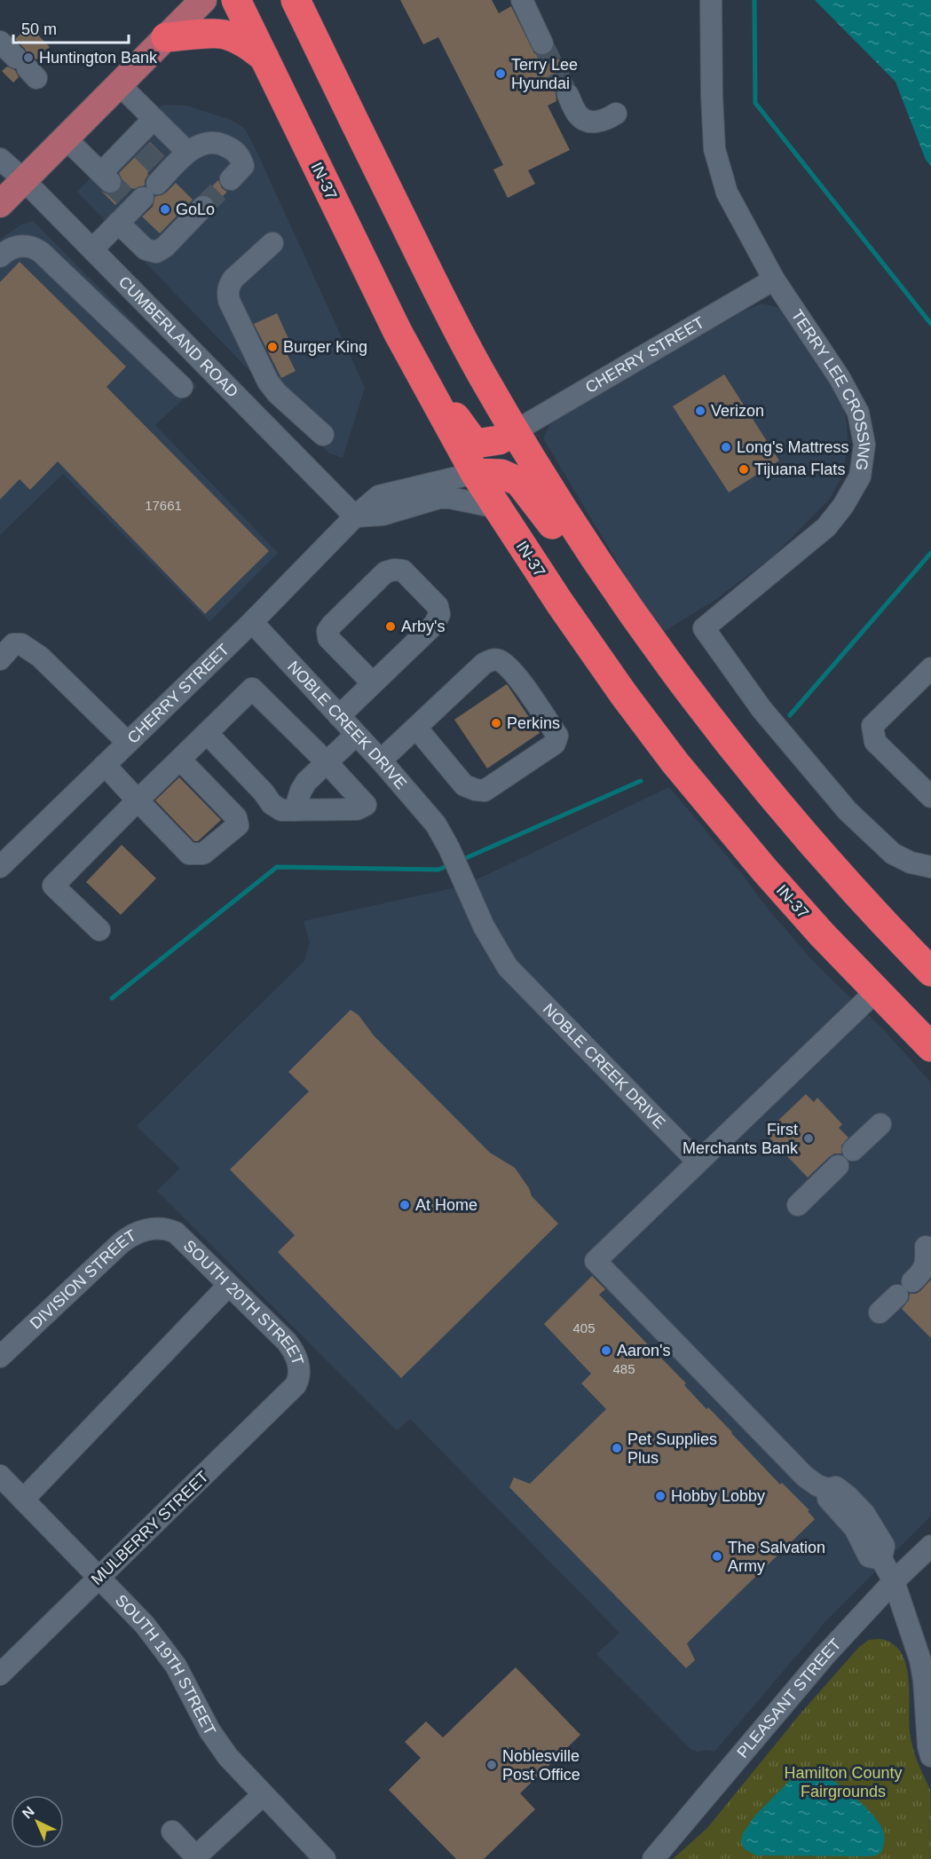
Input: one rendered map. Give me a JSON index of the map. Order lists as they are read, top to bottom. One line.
{"streets":{"highway":["IN-37"],"street":["CUMBERLAND ROAD","CHERRY STREET","TERRY LEE CROSSING","NOBLE CREEK DRIVE","DIVISION STREET","SOUTH 20TH STREET","MULBERRY STREET","SOUTH 19TH STREET","PLEASANT STREET"]},"crossings":[["IN-37","CHERRY STREET"],["CUMBERLAND ROAD","CHERRY STREET"],["CHERRY STREET","TERRY LEE CROSSING"],["CHERRY STREET","NOBLE CREEK DRIVE"],["DIVISION STREET","SOUTH 20TH STREET"],["SOUTH 20TH STREET","MULBERRY STREET"],["MULBERRY STREET","SOUTH 19TH STREET"]],"parks":["Hamilton County Fairgrounds"],"places":["Huntington Bank","Terry Lee Hyundai","GoLo","Burger King","Verizon","Long's Mattress","Tijuana Flats","Arby's","Perkins","First Merchants Bank","At Home","Aaron's","Pet Supplies Plus","Hobby Lobby","The Salvation Army","Noblesville Post Office"],"house_numbers":["17661","405","485"],"scale_bar":"50 m","north":"top left"}
